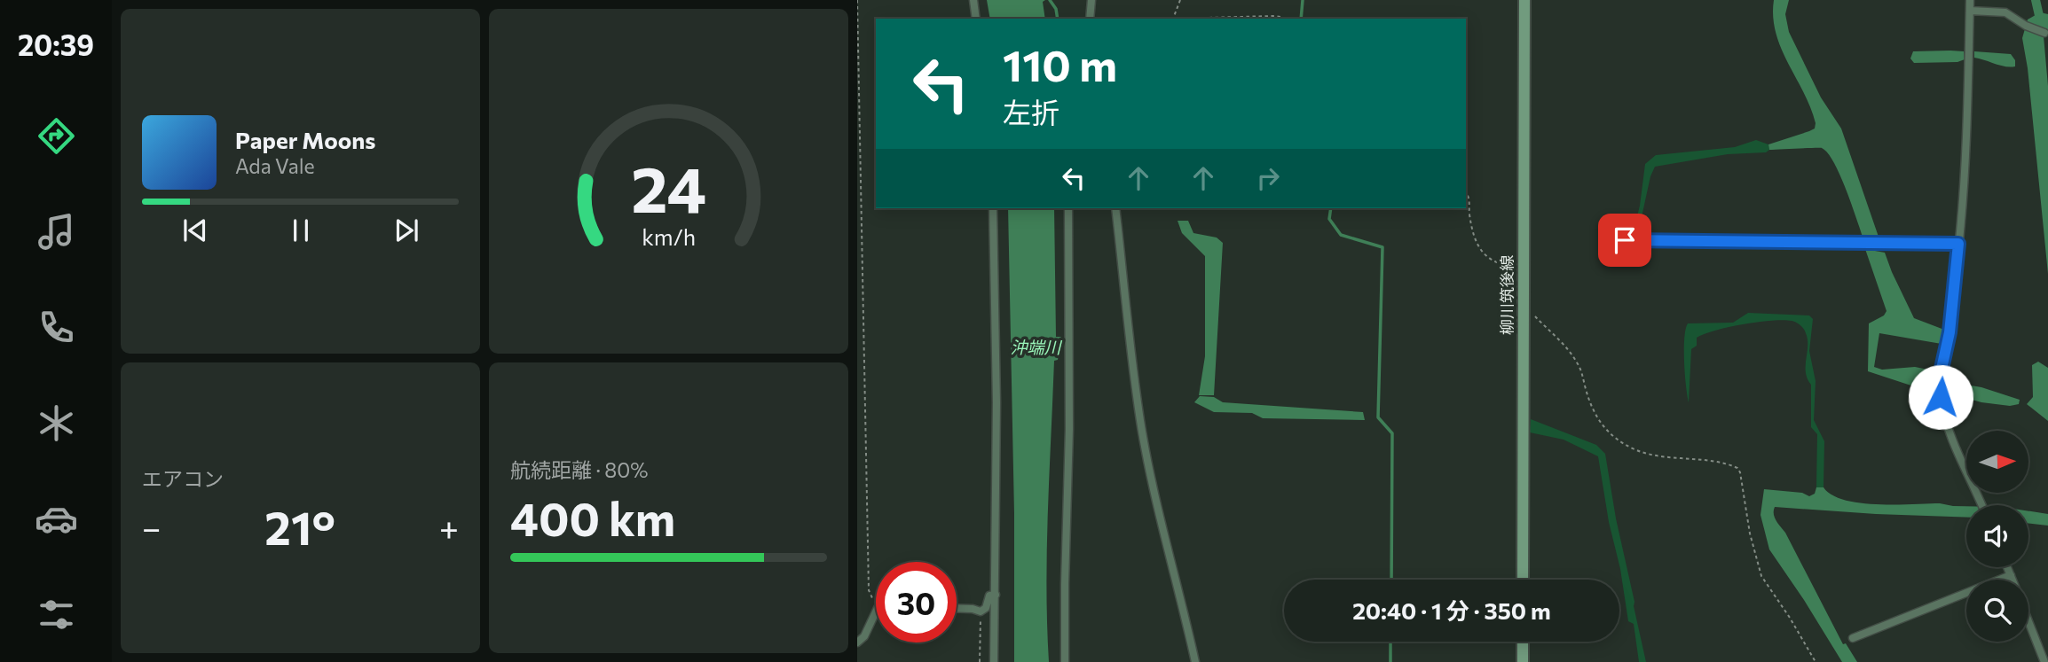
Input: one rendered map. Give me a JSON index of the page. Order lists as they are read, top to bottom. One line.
{"streets":{"main road":["柳川筑後線"]},"water":["沖端川"],"north":"right","page":{"tabs":"20:39","turn":["110 m","左折"],"song":["Paper Moons","Ada Vale"],"tile":["エアコン",["航続距離 · 80%","400 km"]],"heat":["−","21°","+"],"limit":"30","trip":"20:40 · 1 分 · 350 m","gauge":["24","km/h"]}}
